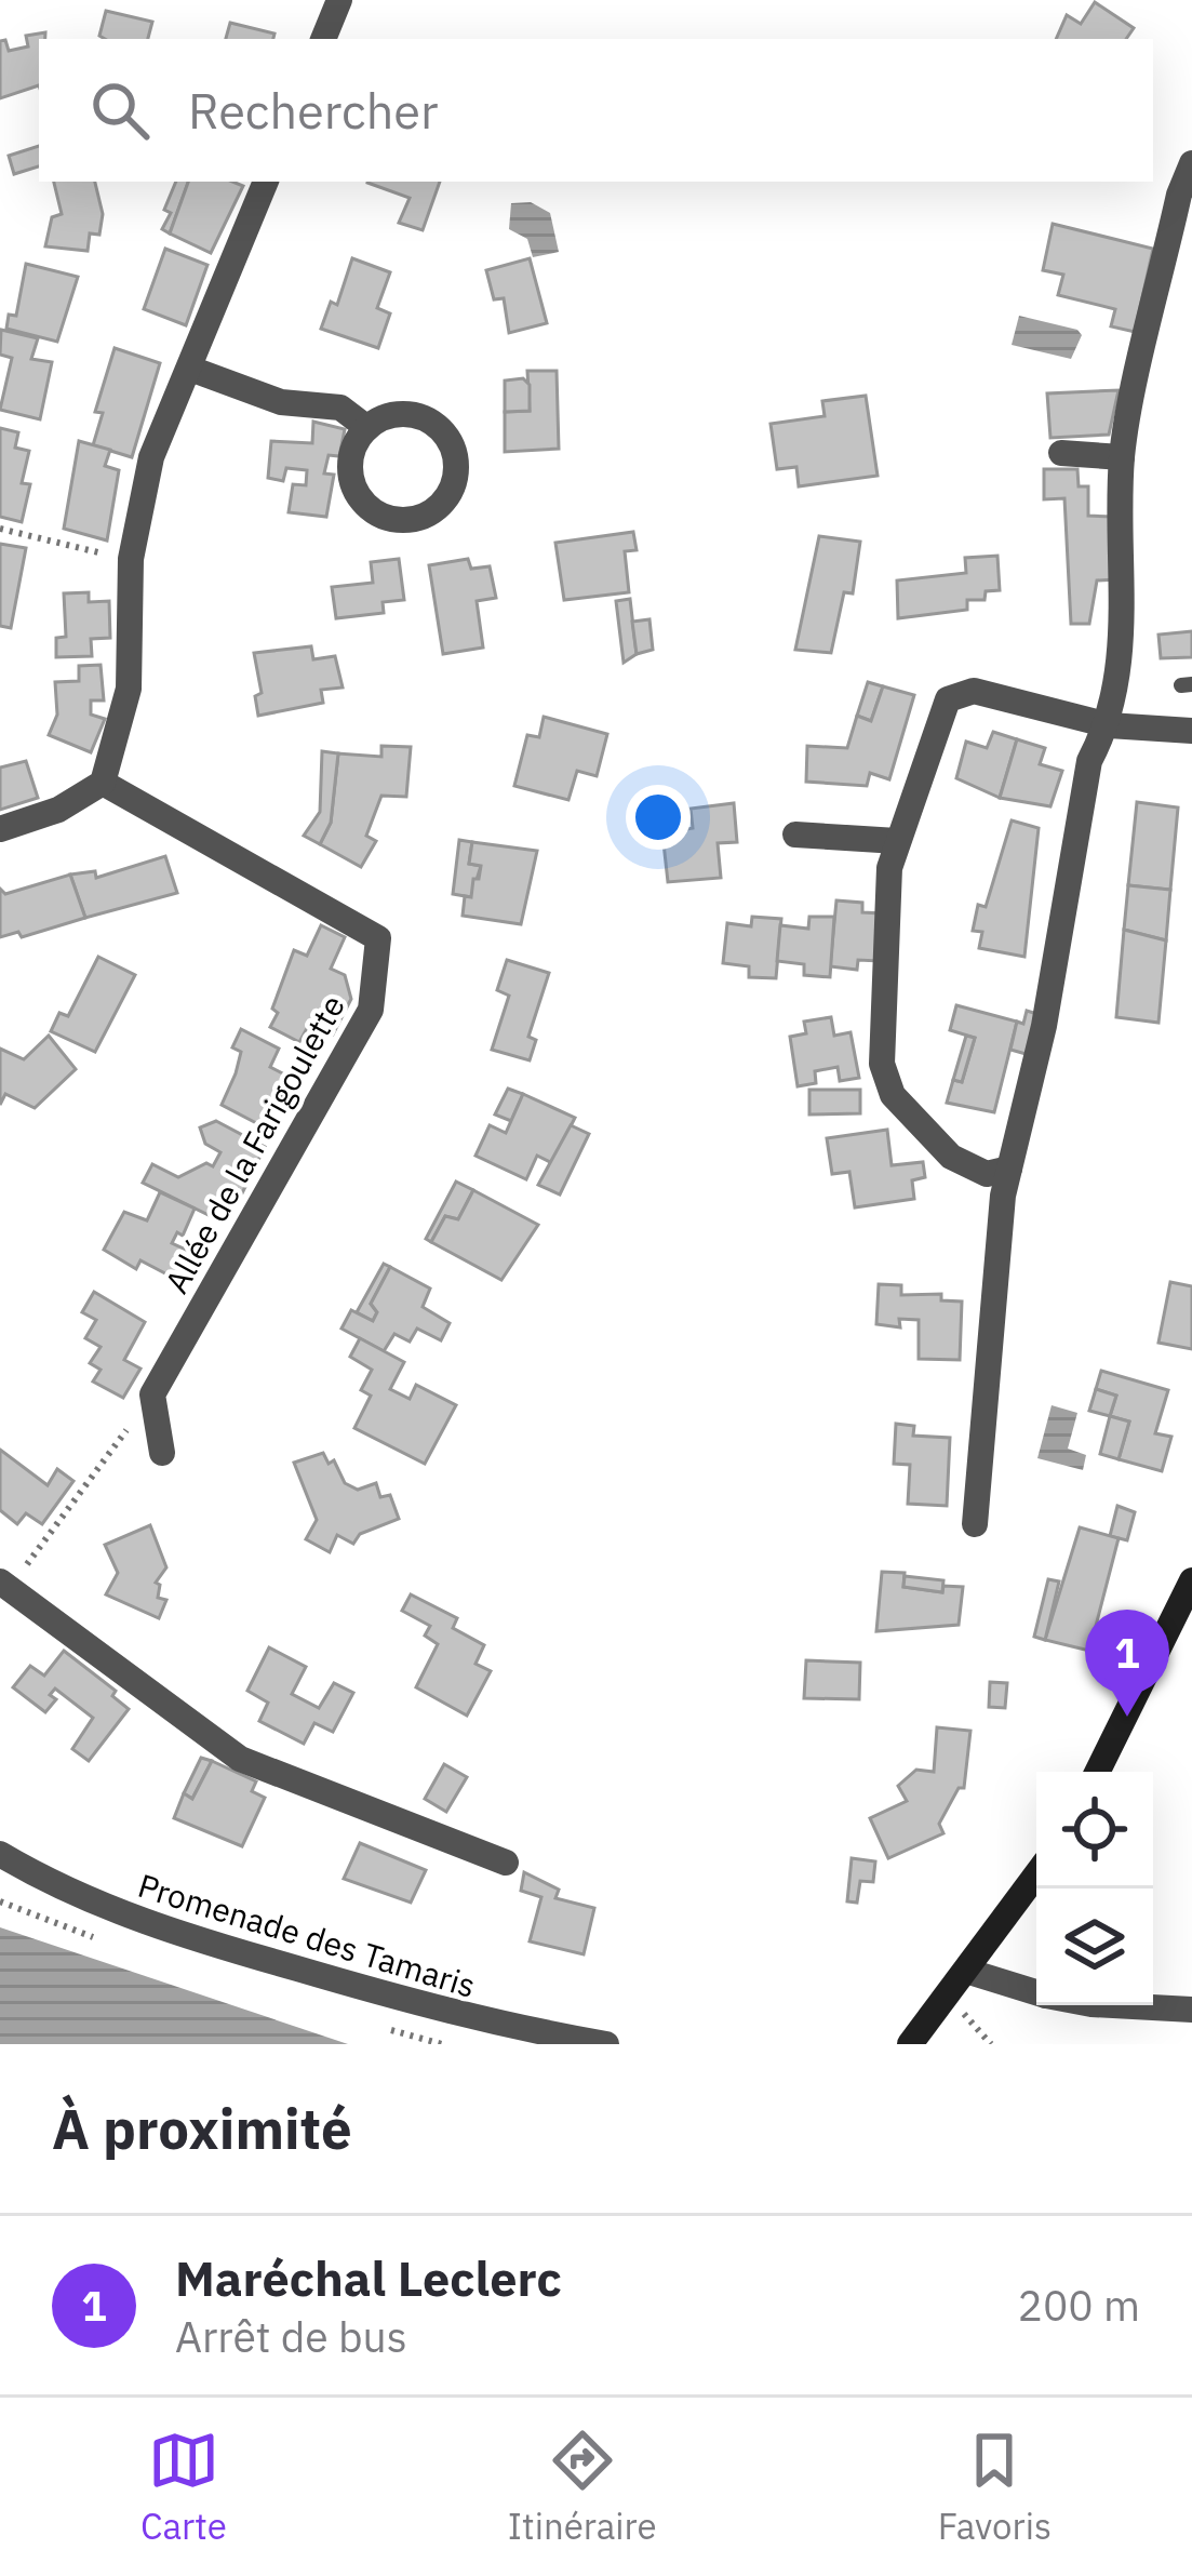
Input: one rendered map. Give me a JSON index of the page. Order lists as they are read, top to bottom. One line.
{"streets":{"street":["Allée de la Farigoulette","Promenade des Tamaris"]},"page":{"search":"Rechercher","pins":"1","heading":"À proximité","list":[{"mark":"1","name":"Maréchal Leclerc","note":"Arrêt de bus","value":"200 m"}],"nav":["Carte","Itinéraire","Favoris"]}}
